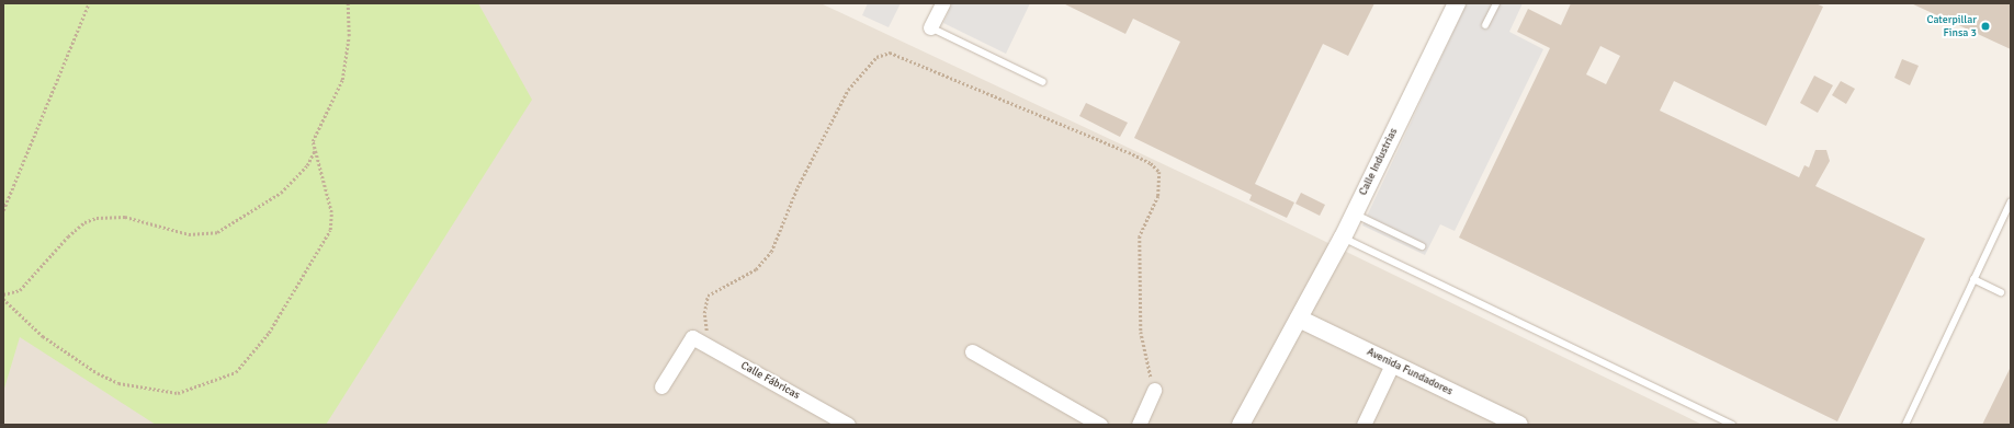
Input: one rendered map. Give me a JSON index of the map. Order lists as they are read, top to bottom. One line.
{"streets":{"street":["Calle Industrias","Avenida Fundadores","Calle Fábricas"]},"crossings":[["Calle Industrias","Avenida Fundadores"]],"places":["Caterpillar Finsa 3"]}
